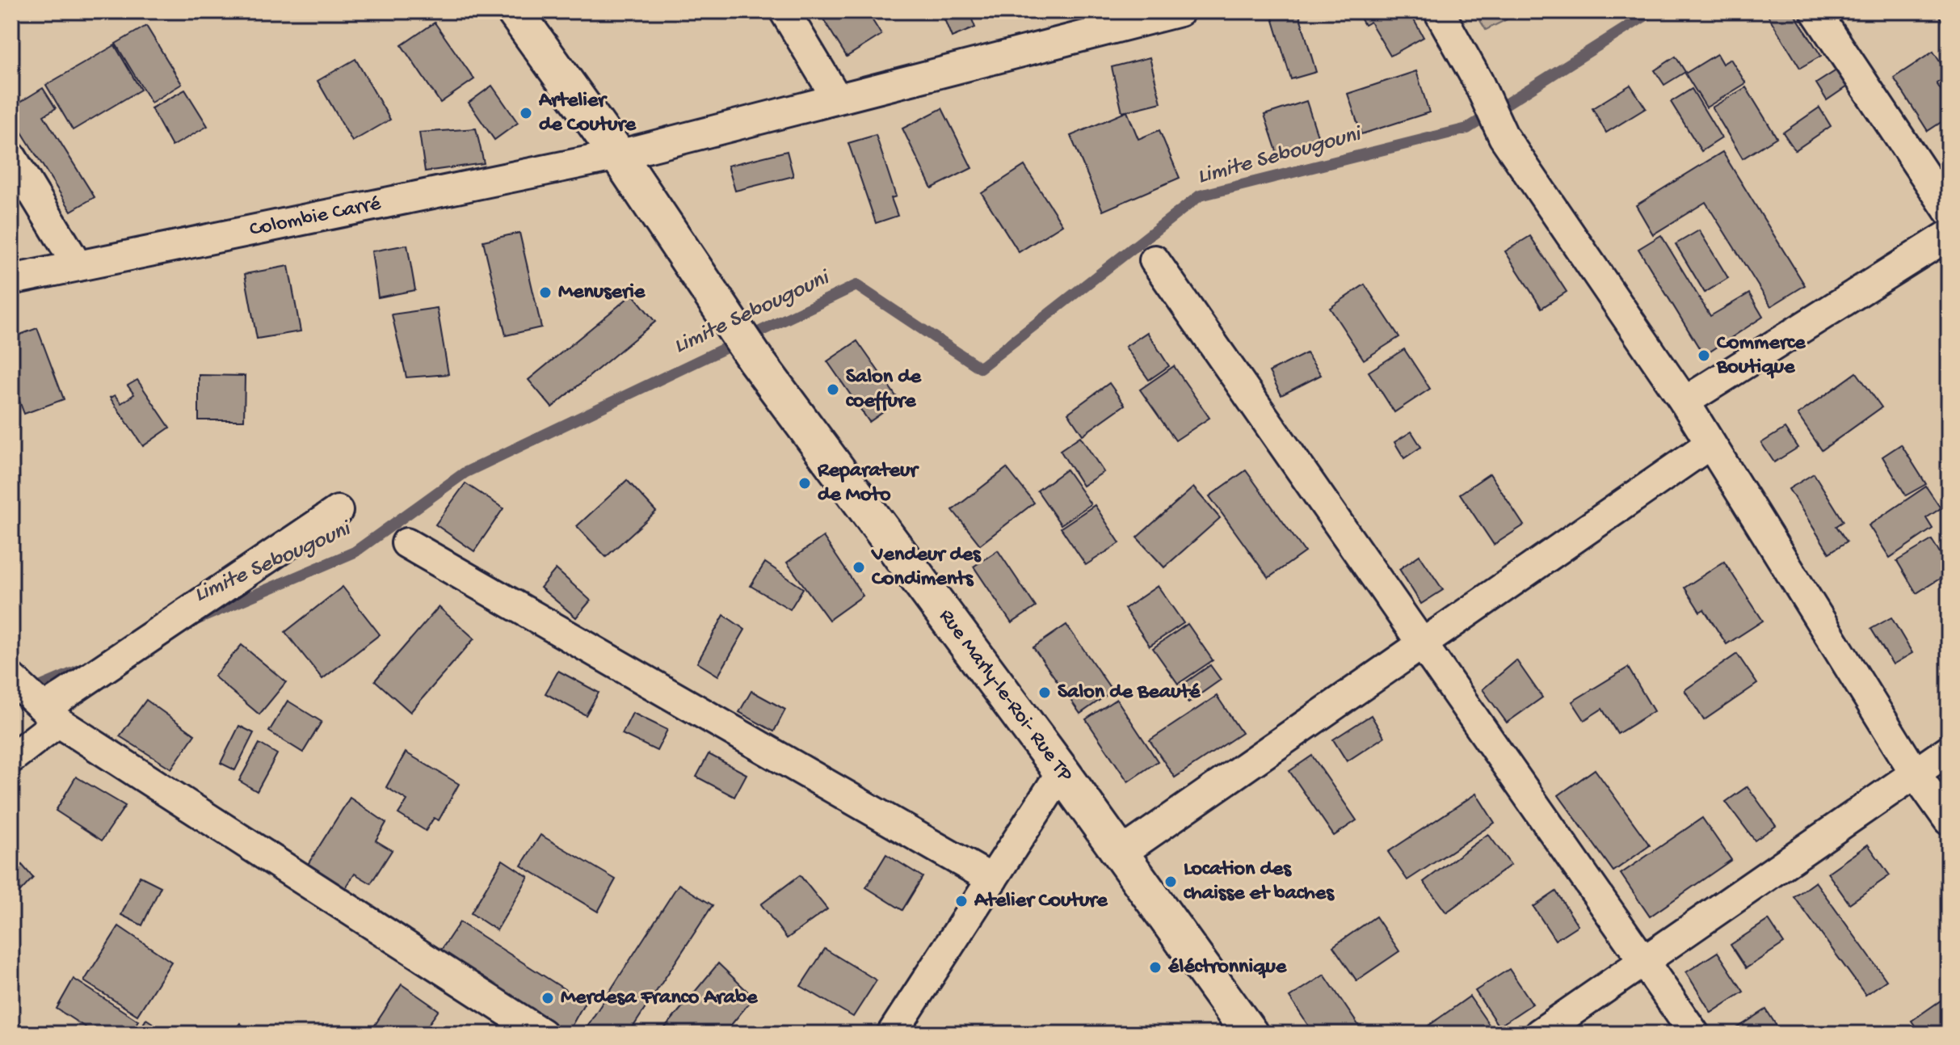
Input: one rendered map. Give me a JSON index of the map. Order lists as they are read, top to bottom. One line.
{"streets":{"street":["Colombie Carré","Rue Marly-le-Roi- Rue TP"]},"crossings":[["Colombie Carré","Rue Marly-le-Roi- Rue TP"]],"water":["Limite Sebougouni"],"places":["Artelier de Couture","Menuserie","Commerce Boutique","Salon de coeffure","Reparateur de Moto","Vendeur des Condiments","Salon de Beauté","Location des chaisse et baches","Atelier Couture","éléctronnique","Merdesa Franco Arabe"]}
